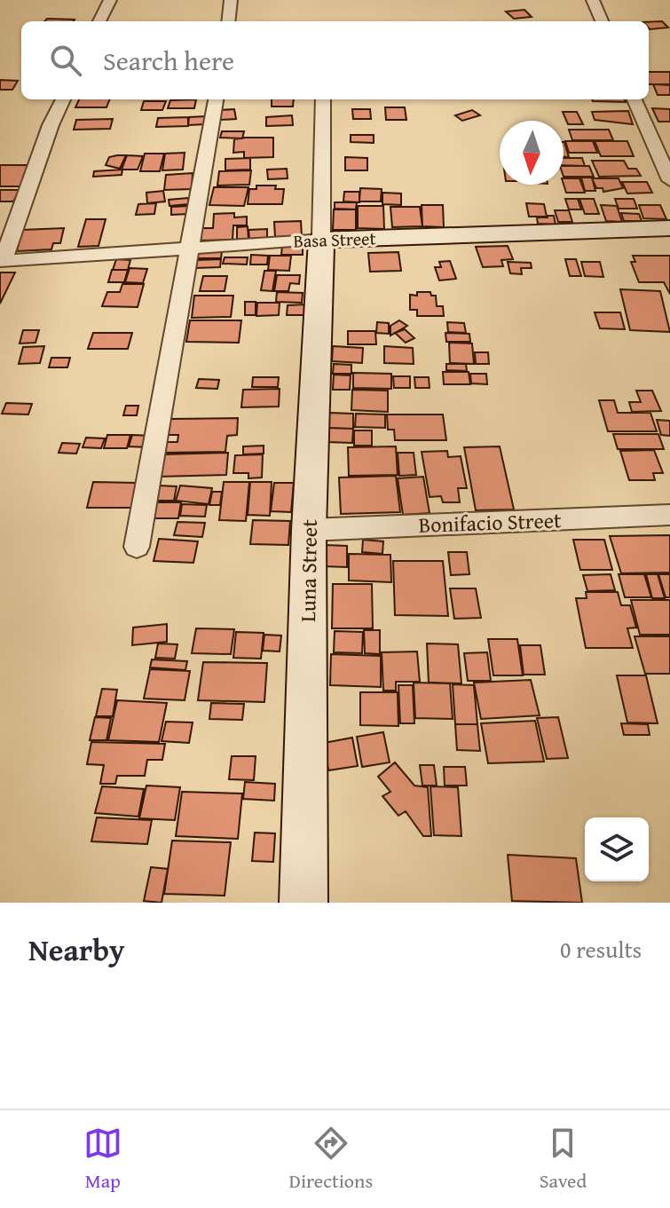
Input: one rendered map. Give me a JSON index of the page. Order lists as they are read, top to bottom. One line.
{"streets":{"street":["Basa Street","Bonifacio Street","Luna Street"]},"crossings":[["Basa Street","Luna Street"],["Bonifacio Street","Luna Street"]],"north":"bottom","page":{"search":"Search here","heading":["Nearby","0 results"],"nav":["Map","Directions","Saved"]}}
